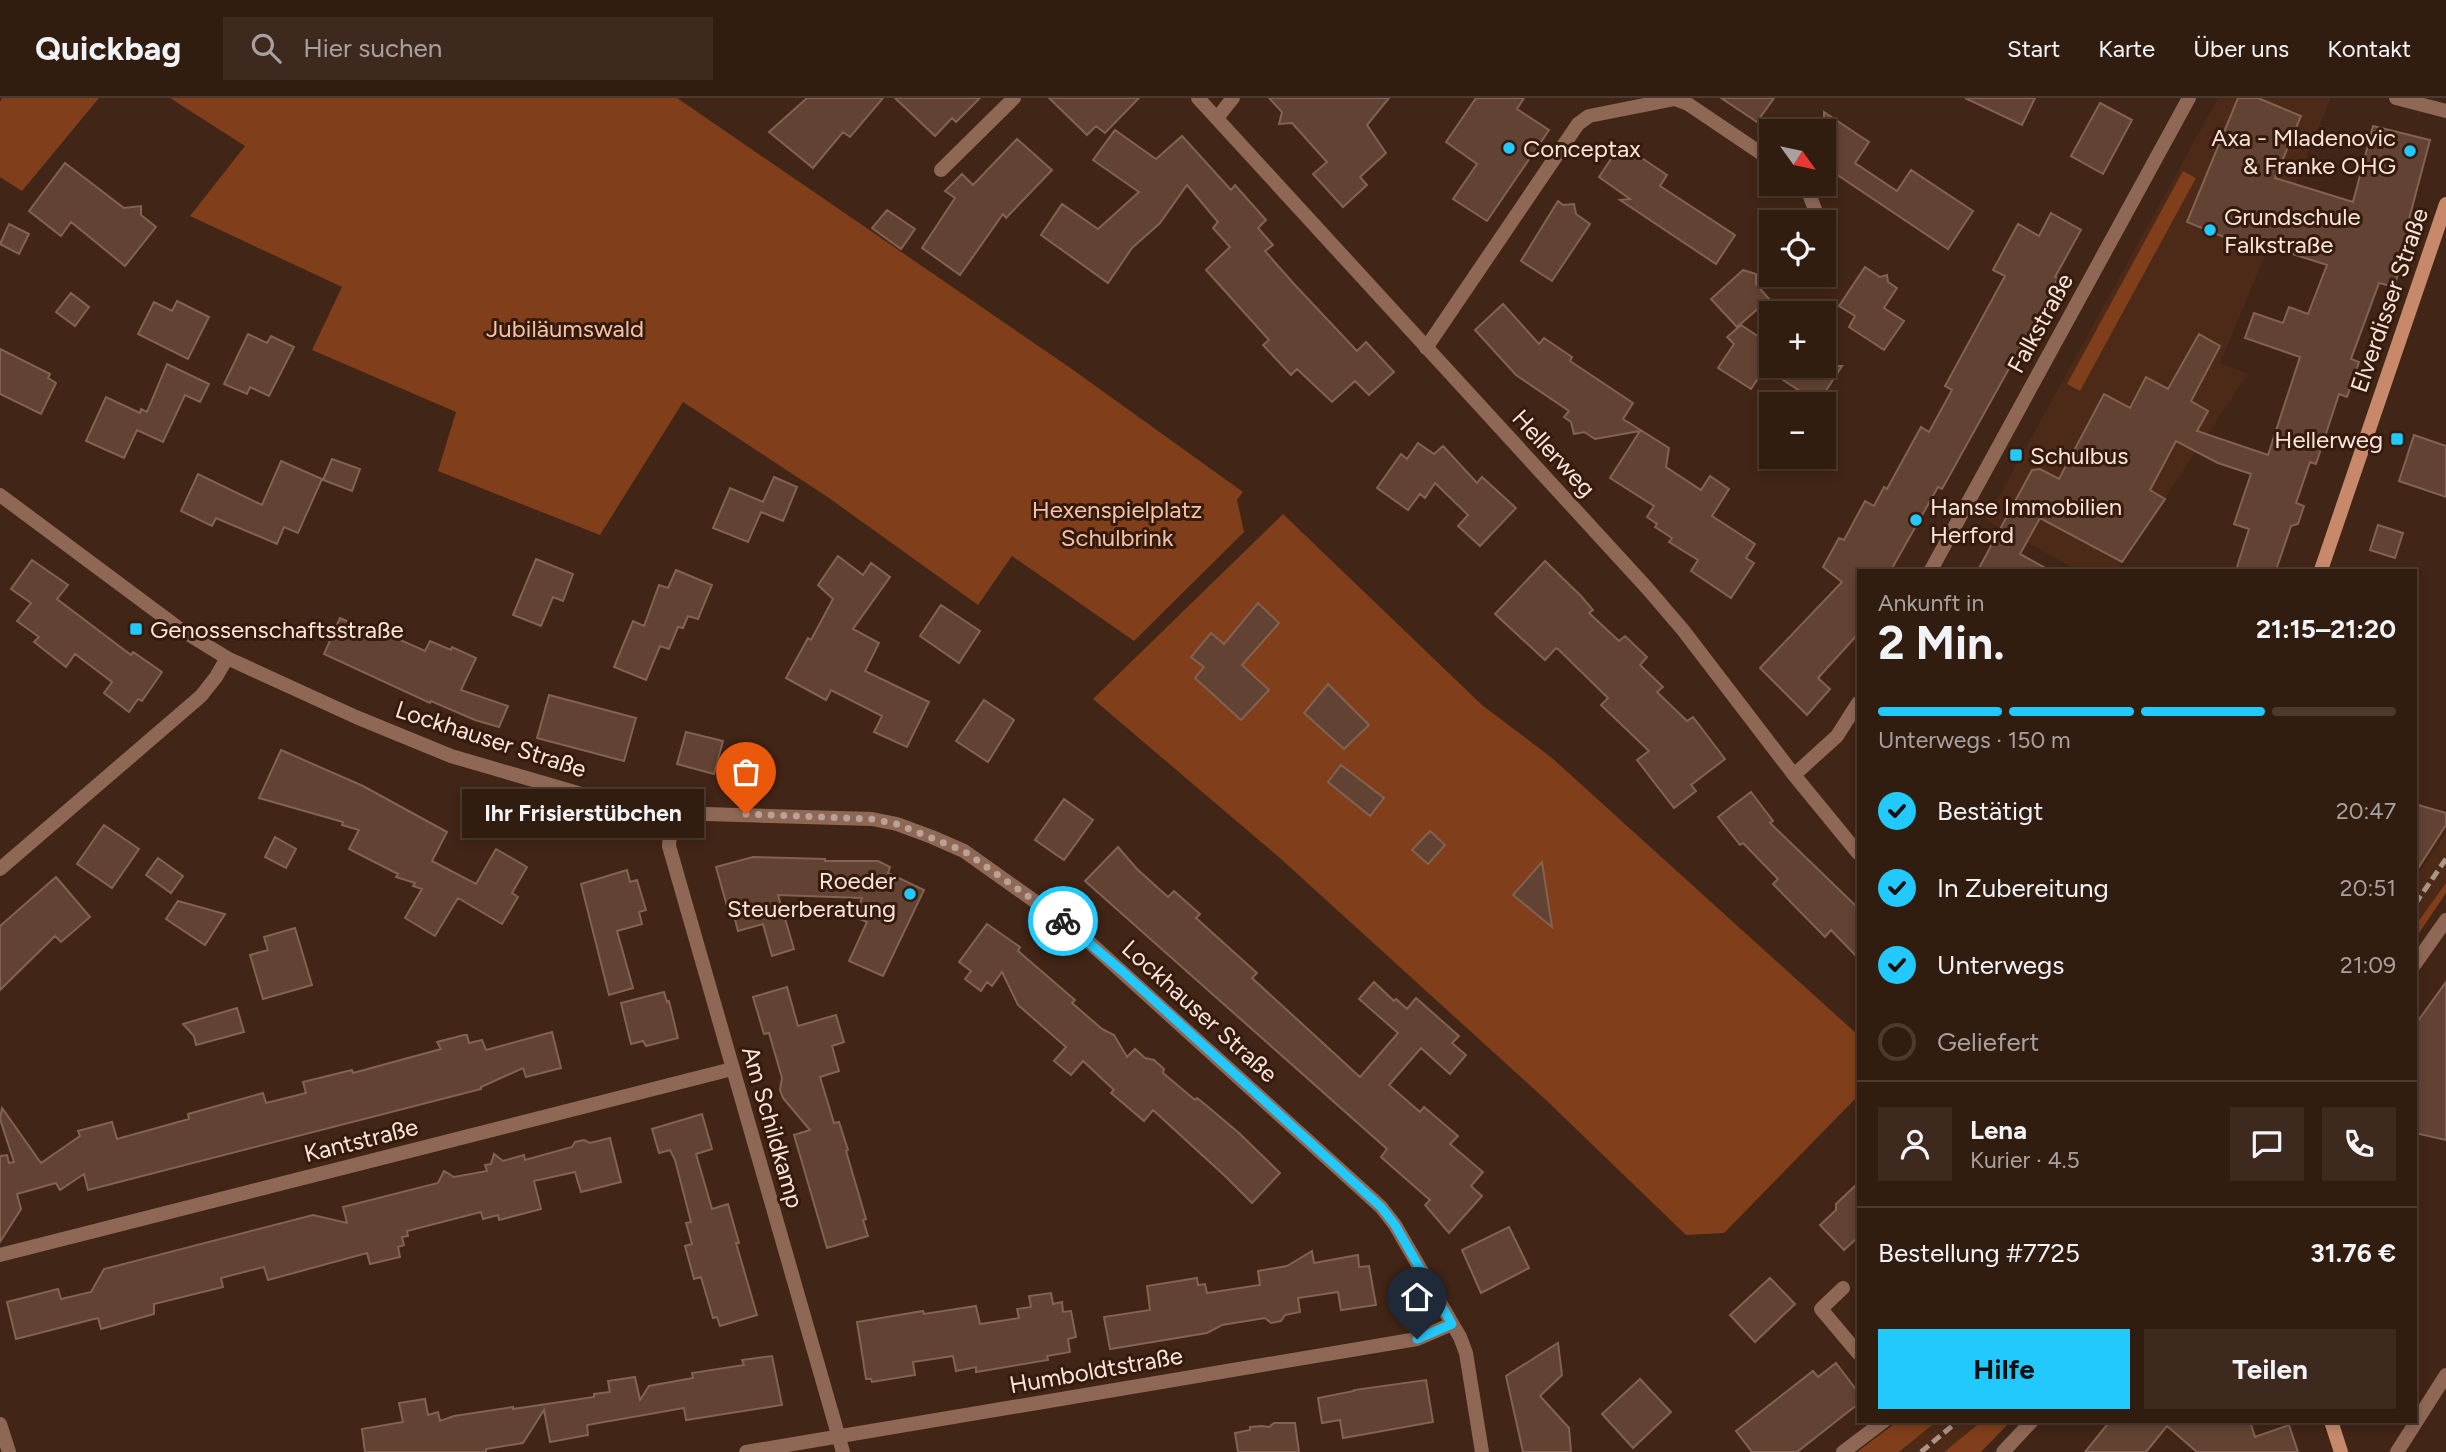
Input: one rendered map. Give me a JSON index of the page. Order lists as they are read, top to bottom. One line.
{"streets":{"main road":["Elverdisser Straße"],"street":["Falkstraße","Hellerweg","Lockhauser Straße","Am Schildkamp","Kantstraße","Humboldtstraße"]},"crossings":[["Lockhauser Straße","Am Schildkamp"],["Lockhauser Straße","Humboldtstraße"],["Am Schildkamp","Kantstraße"],["Am Schildkamp","Humboldtstraße"]],"parks":["Jubiläumswald","Hexenspielplatz Schulbrink"],"places":{"other":["Conceptax","Axa - Mladenovic & Franke OHG","Grundschule Falkstraße","Hanse Immobilien Herford","Ihr Frisierstübchen","Roeder Steuerberatung"],"transit":["Hellerweg","Schulbus","Genossenschaftsstraße"]},"north":"bottom right","page":{"header":"Quickbag","search":"Hier suchen","nav":["Start","Karte","Über uns","Kontakt"],"map_buttons":["+","−"],"heading":["2 Min.","Ankunft in","21:15–21:20"],"panel":["Lena","Kurier · 4.5","Bestellung #7725","31.76 €"],"bar":"Unterwegs · 150 m","list":[["Bestätigt","20:47"],["In Zubereitung","20:51"],["Unterwegs","21:09"],"Geliefert"],"bubble":"Ihr Frisierstübchen","buttons":["Hilfe","Teilen"]}}
